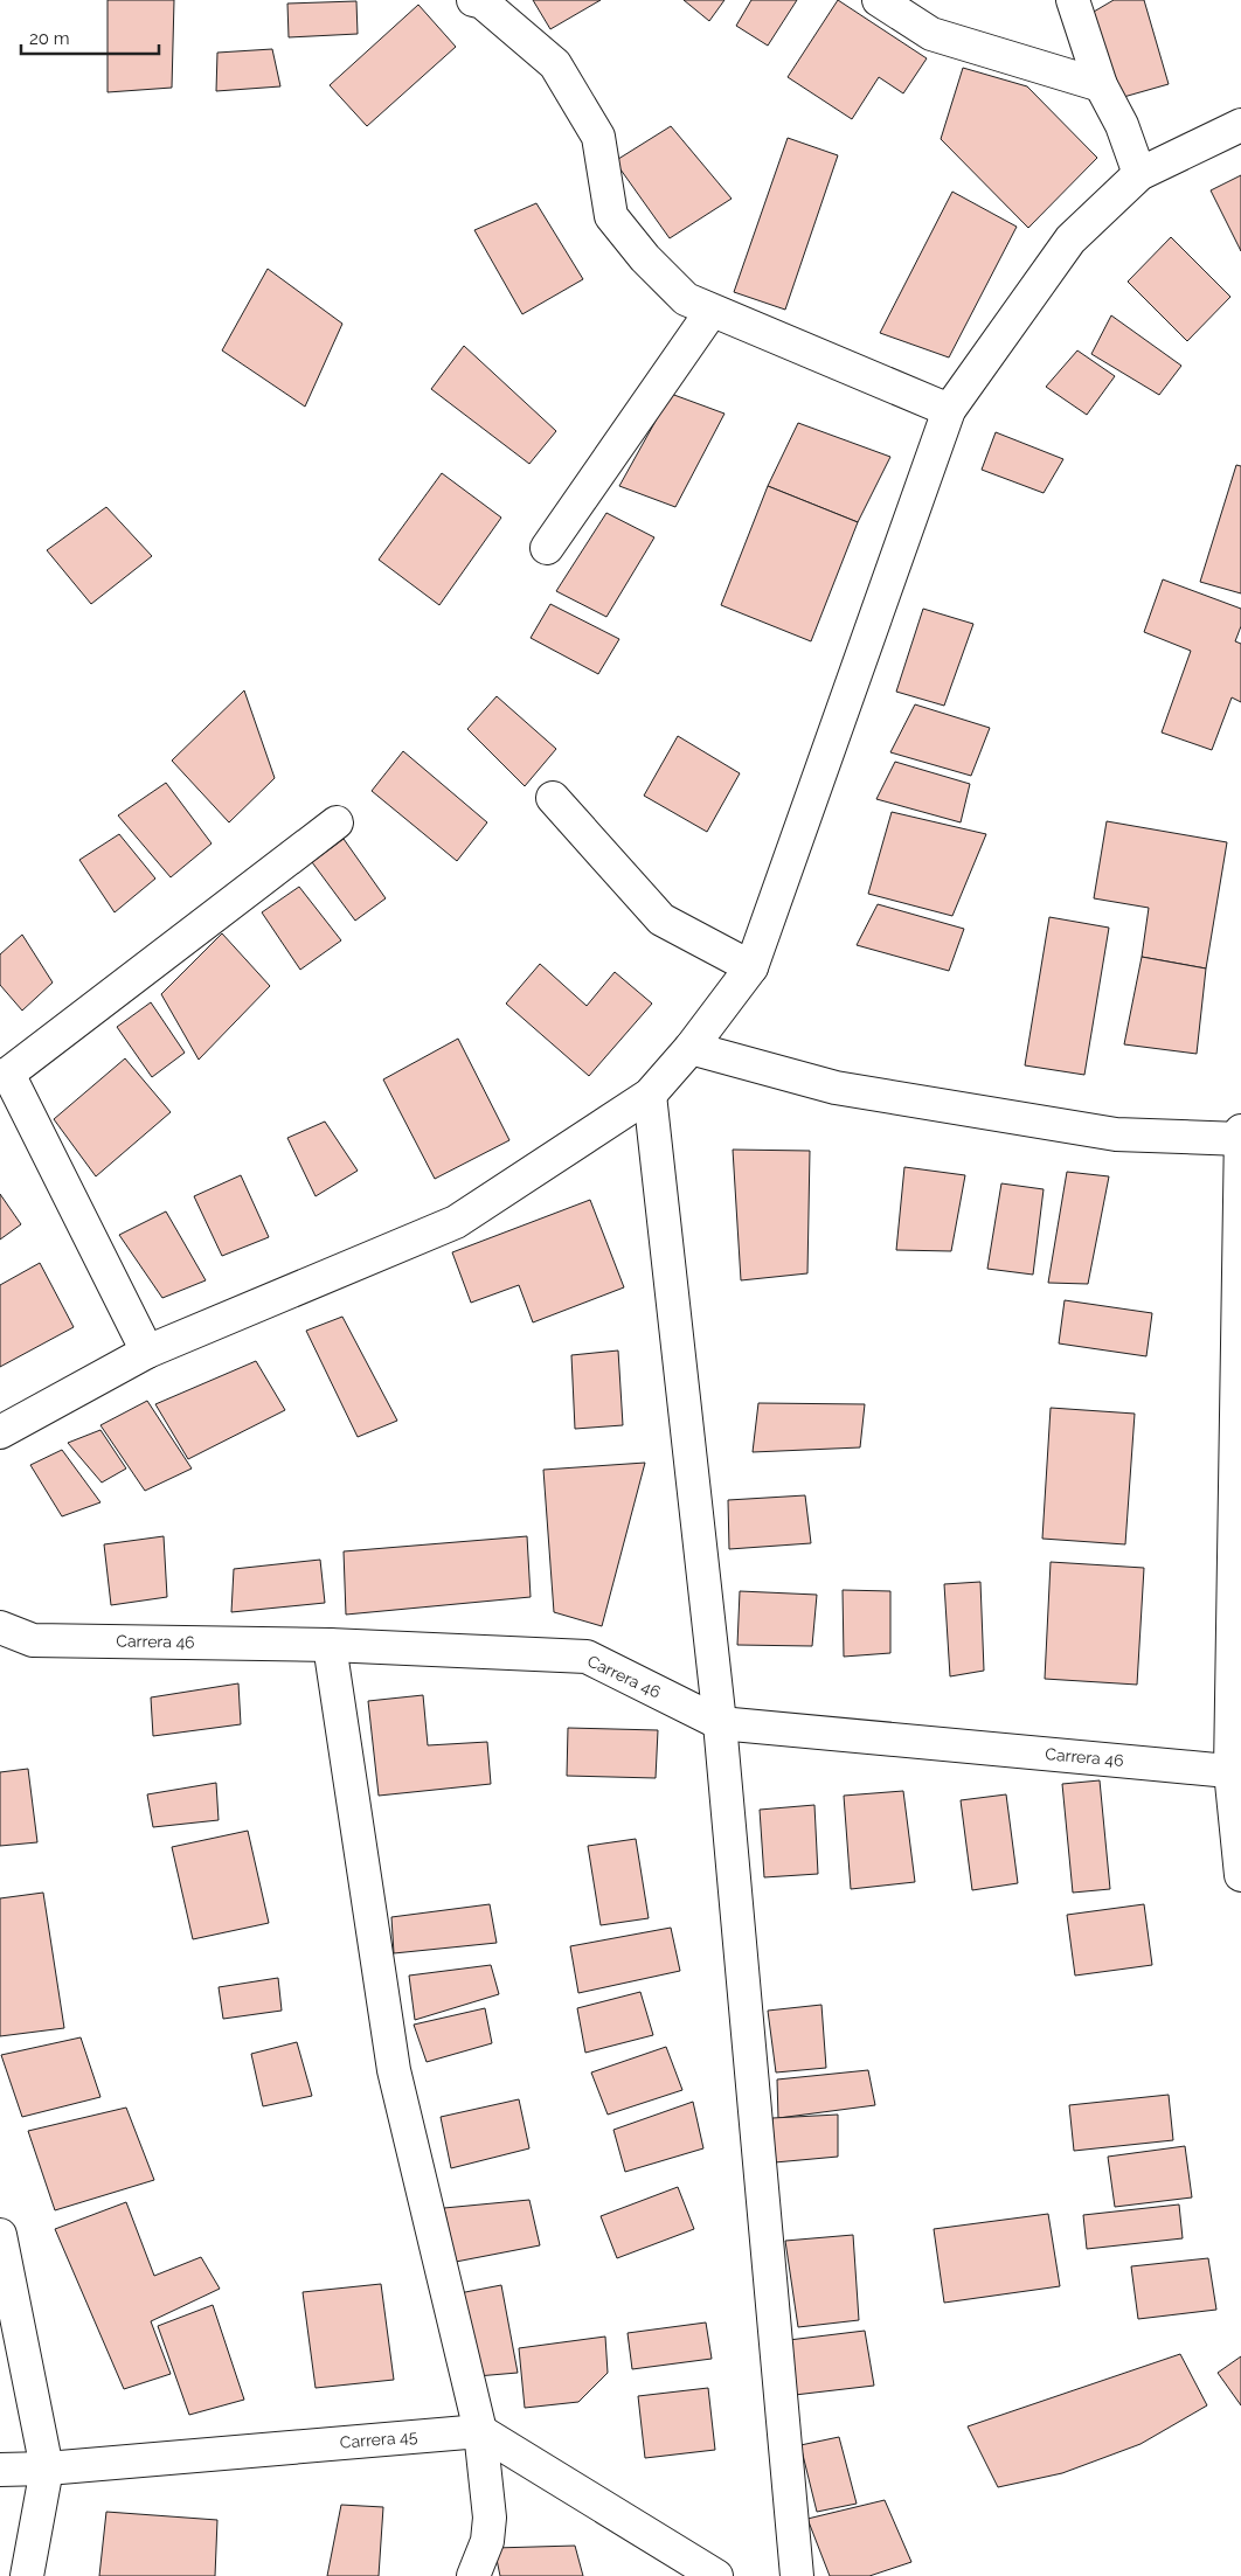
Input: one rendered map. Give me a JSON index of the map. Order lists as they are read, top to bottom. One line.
{"streets":{"street":["Carrera 46","Carrera 45"]},"scale_bar":"20 m"}
